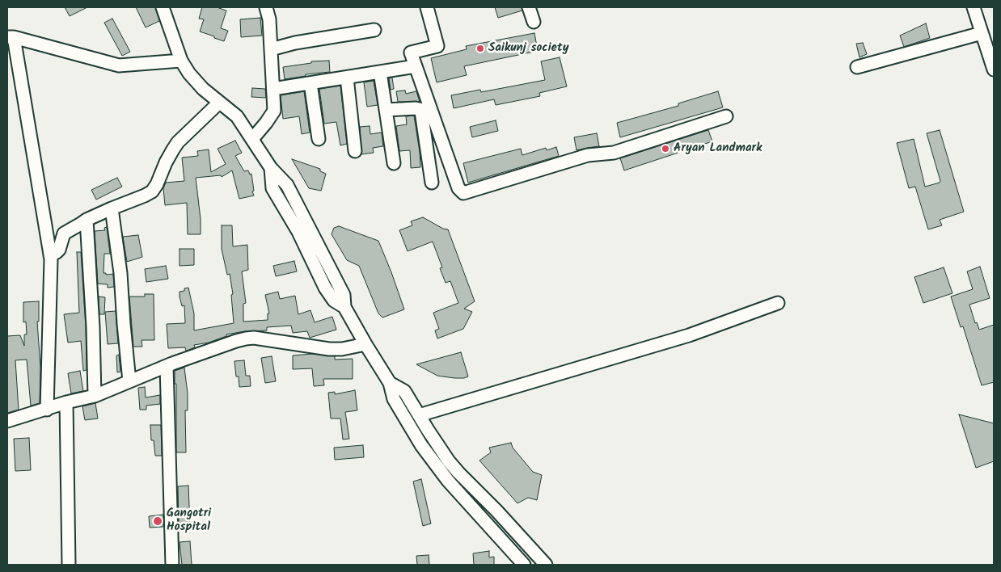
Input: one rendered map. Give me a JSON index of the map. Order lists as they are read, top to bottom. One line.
{"places":["Saikunj society","Aryan Landmark","Gangotri Hospital"]}
